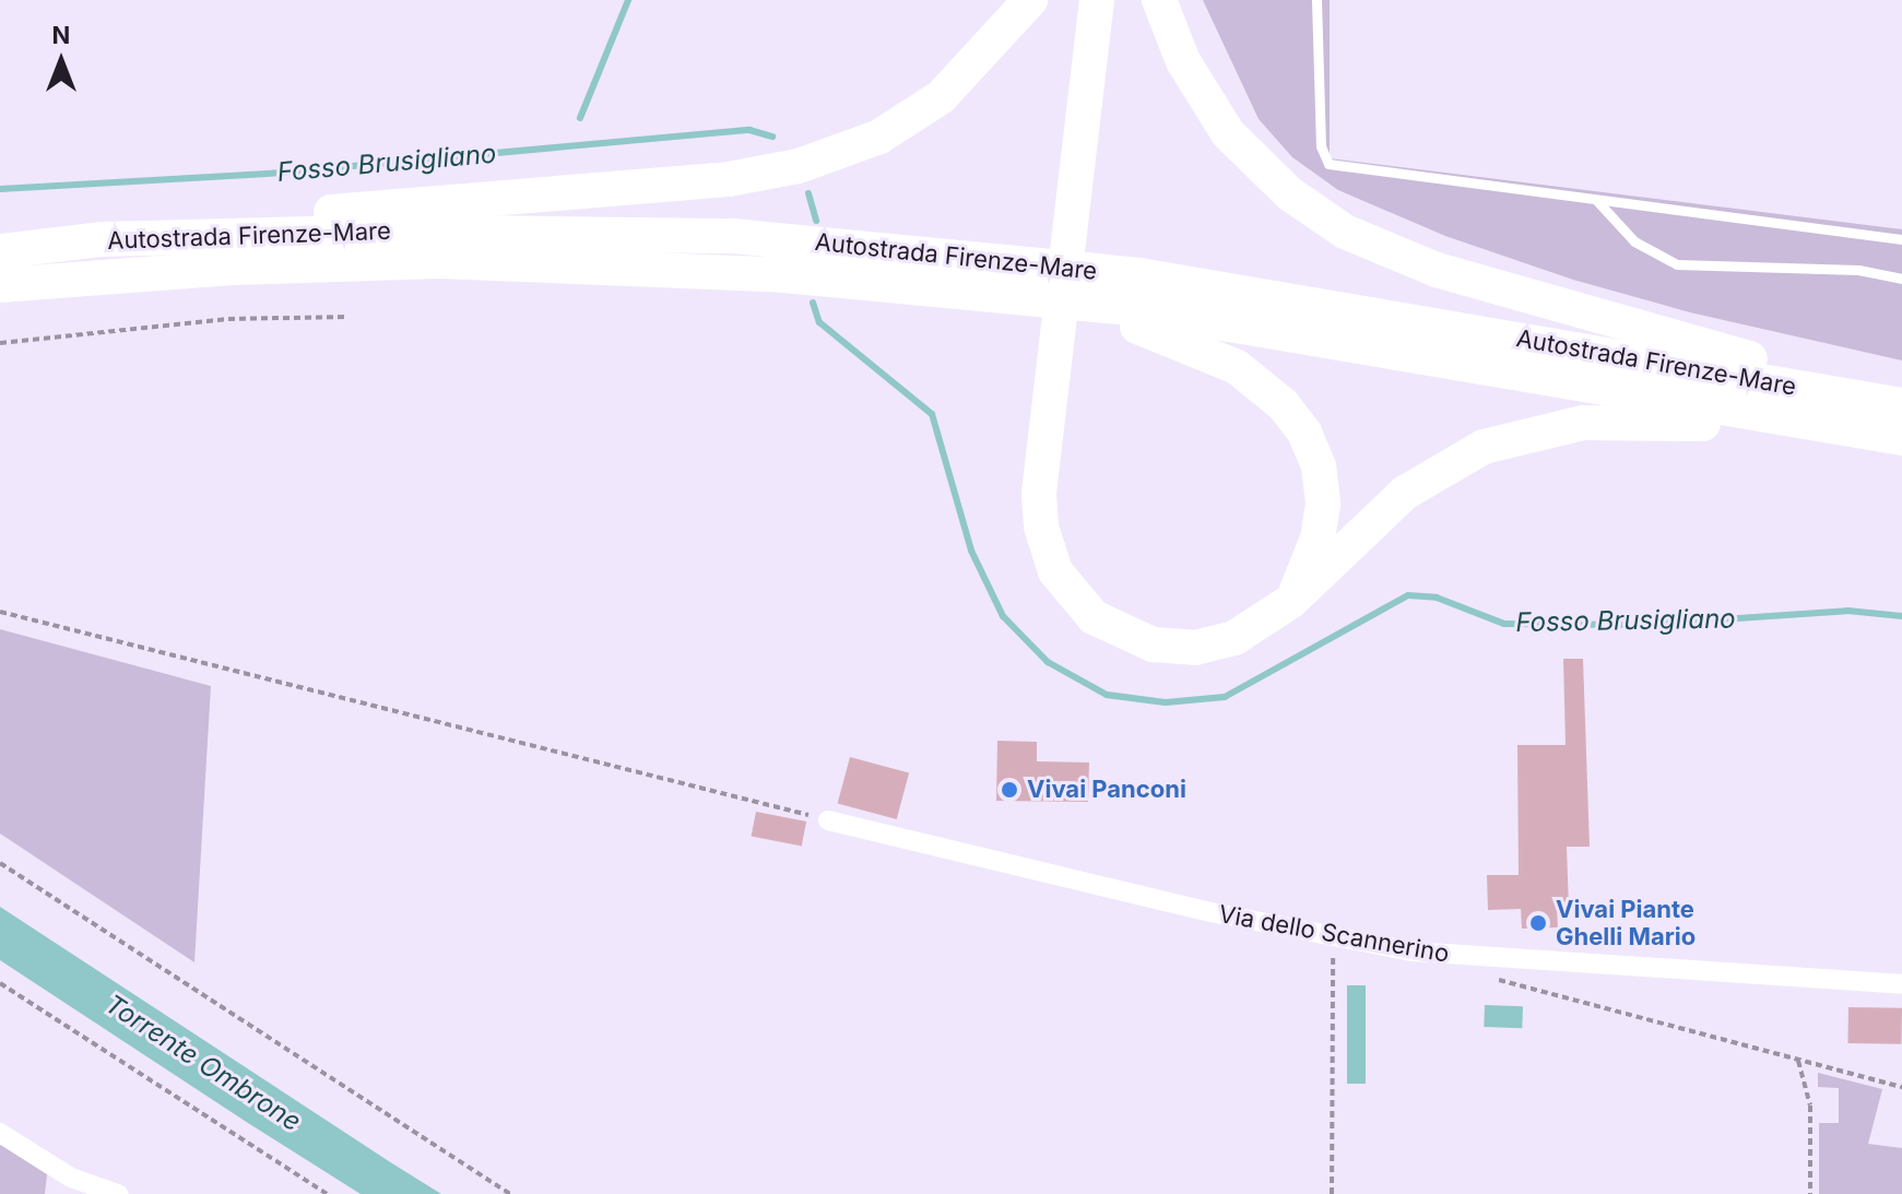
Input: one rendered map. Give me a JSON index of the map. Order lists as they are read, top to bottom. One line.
{"streets":{"highway":["Autostrada Firenze-Mare"],"street":["Via dello Scannerino"]},"water":["Fosso Brusigliano","Torrente Ombrone"],"places":["Vivai Panconi","Vivai Piante Ghelli Mario"],"north":"top"}
